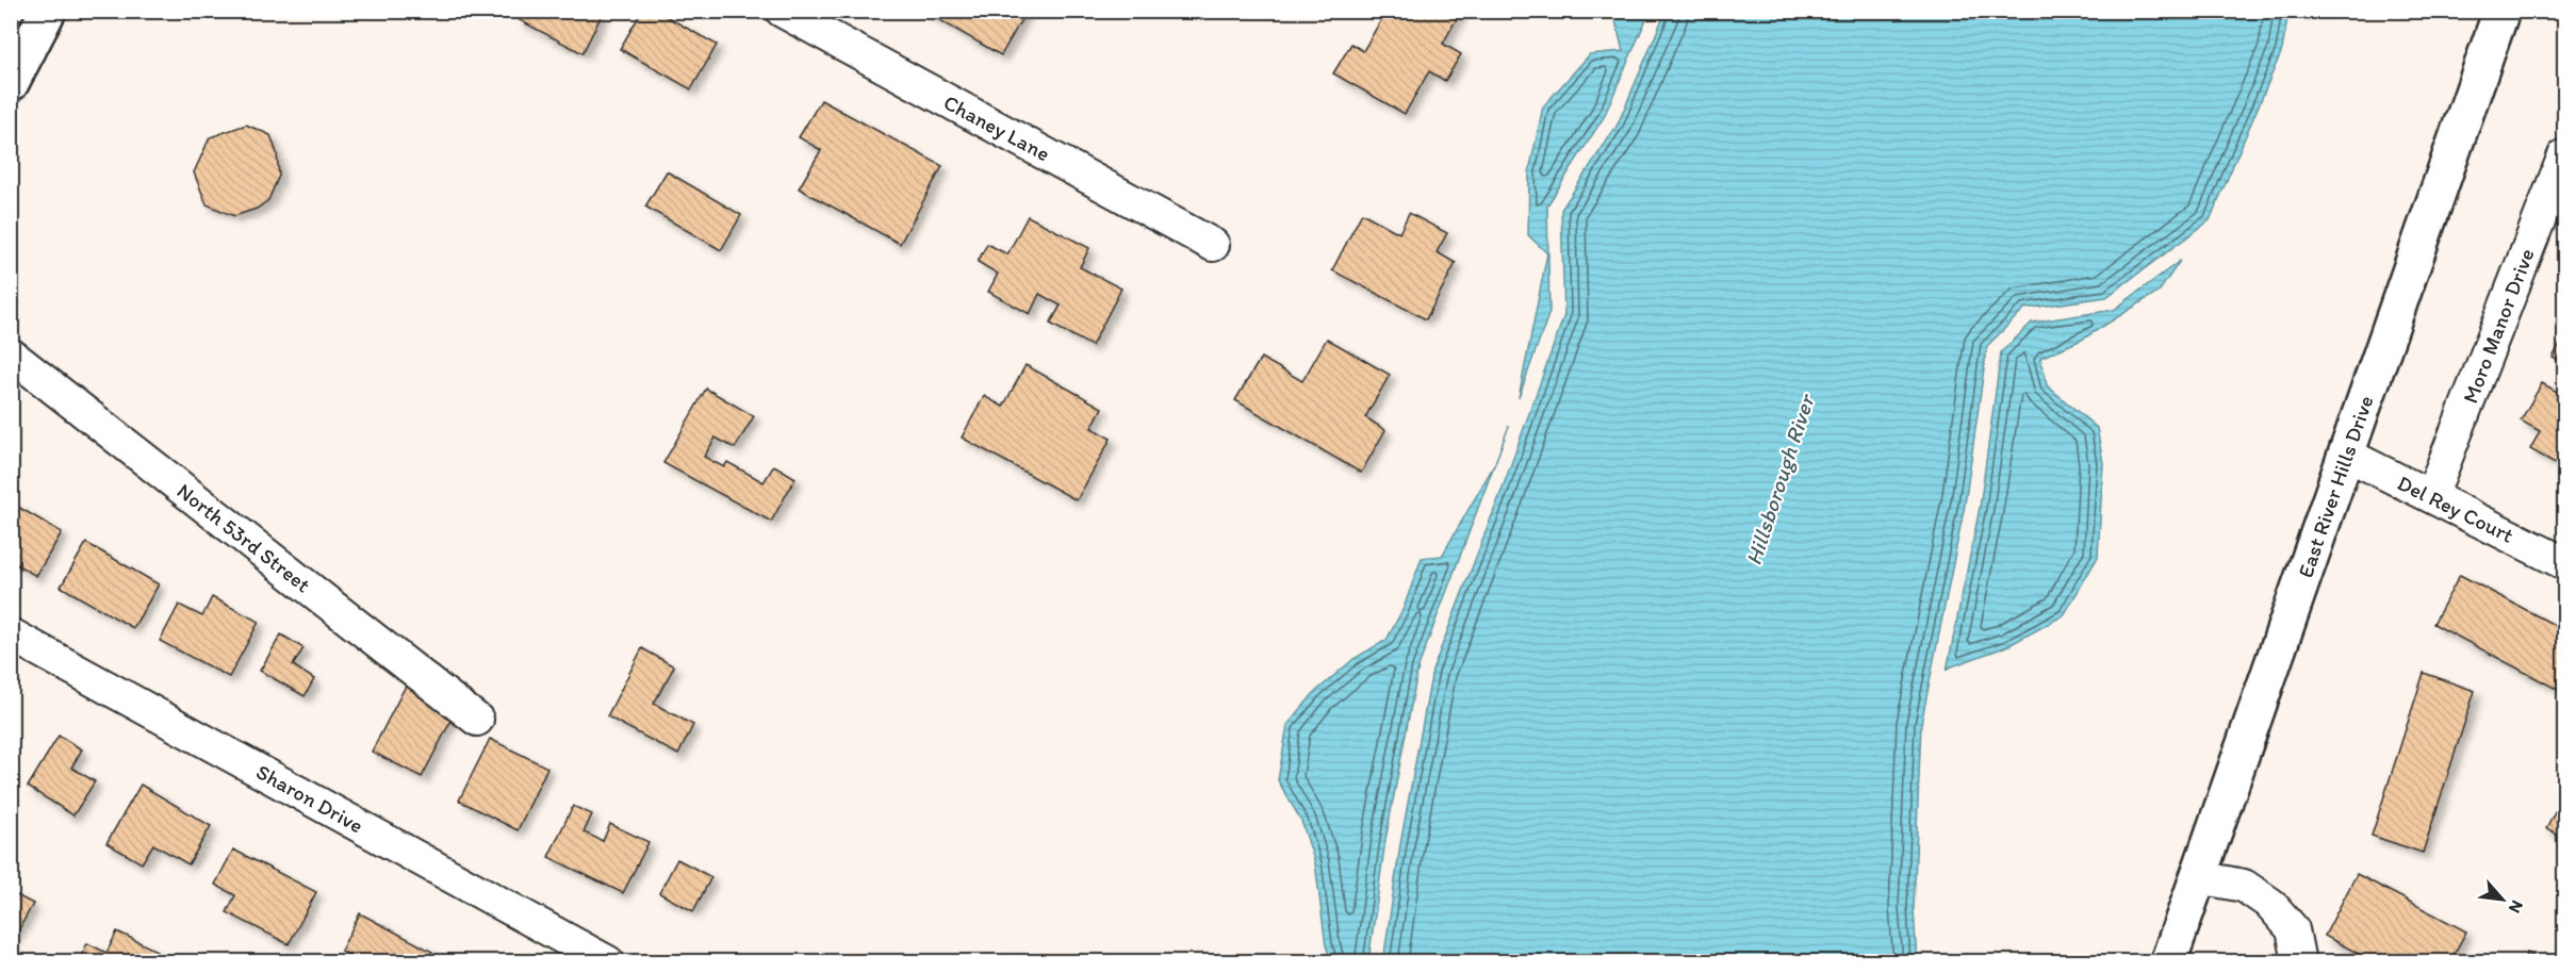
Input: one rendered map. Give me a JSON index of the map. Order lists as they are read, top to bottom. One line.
{"streets":{"street":["Chaney Lane","Moro Manor Drive","East River Hills Drive","Del Rey Court","North 53rd Street","Sharon Drive"]},"crossings":[["Moro Manor Drive","Del Rey Court"],["East River Hills Drive","Del Rey Court"]],"water":["Hillsborough River"],"north":"bottom right"}
